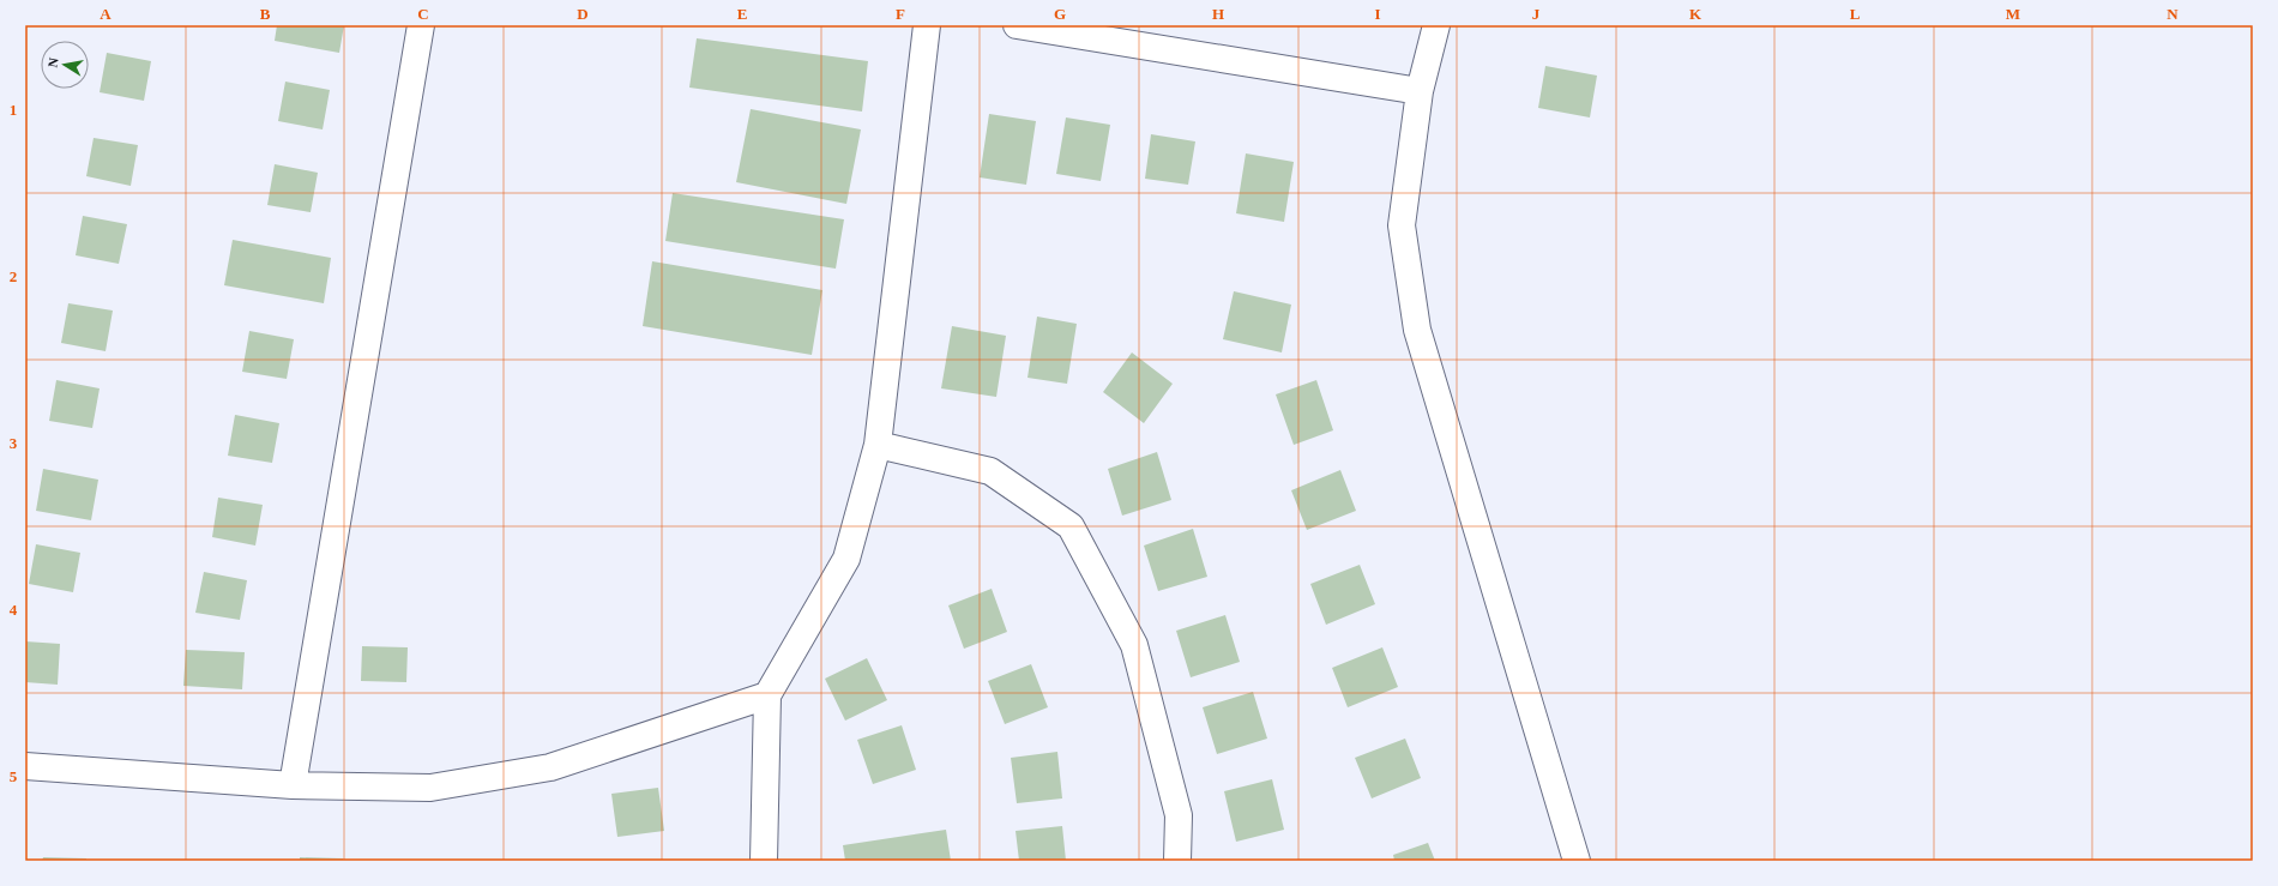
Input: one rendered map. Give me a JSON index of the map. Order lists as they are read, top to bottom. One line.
{"north":"left","grid":{"columns":["A","B","C","D","E","F","G","H","I","J","K","L","M","N"],"rows":["1","2","3","4","5"]}}
